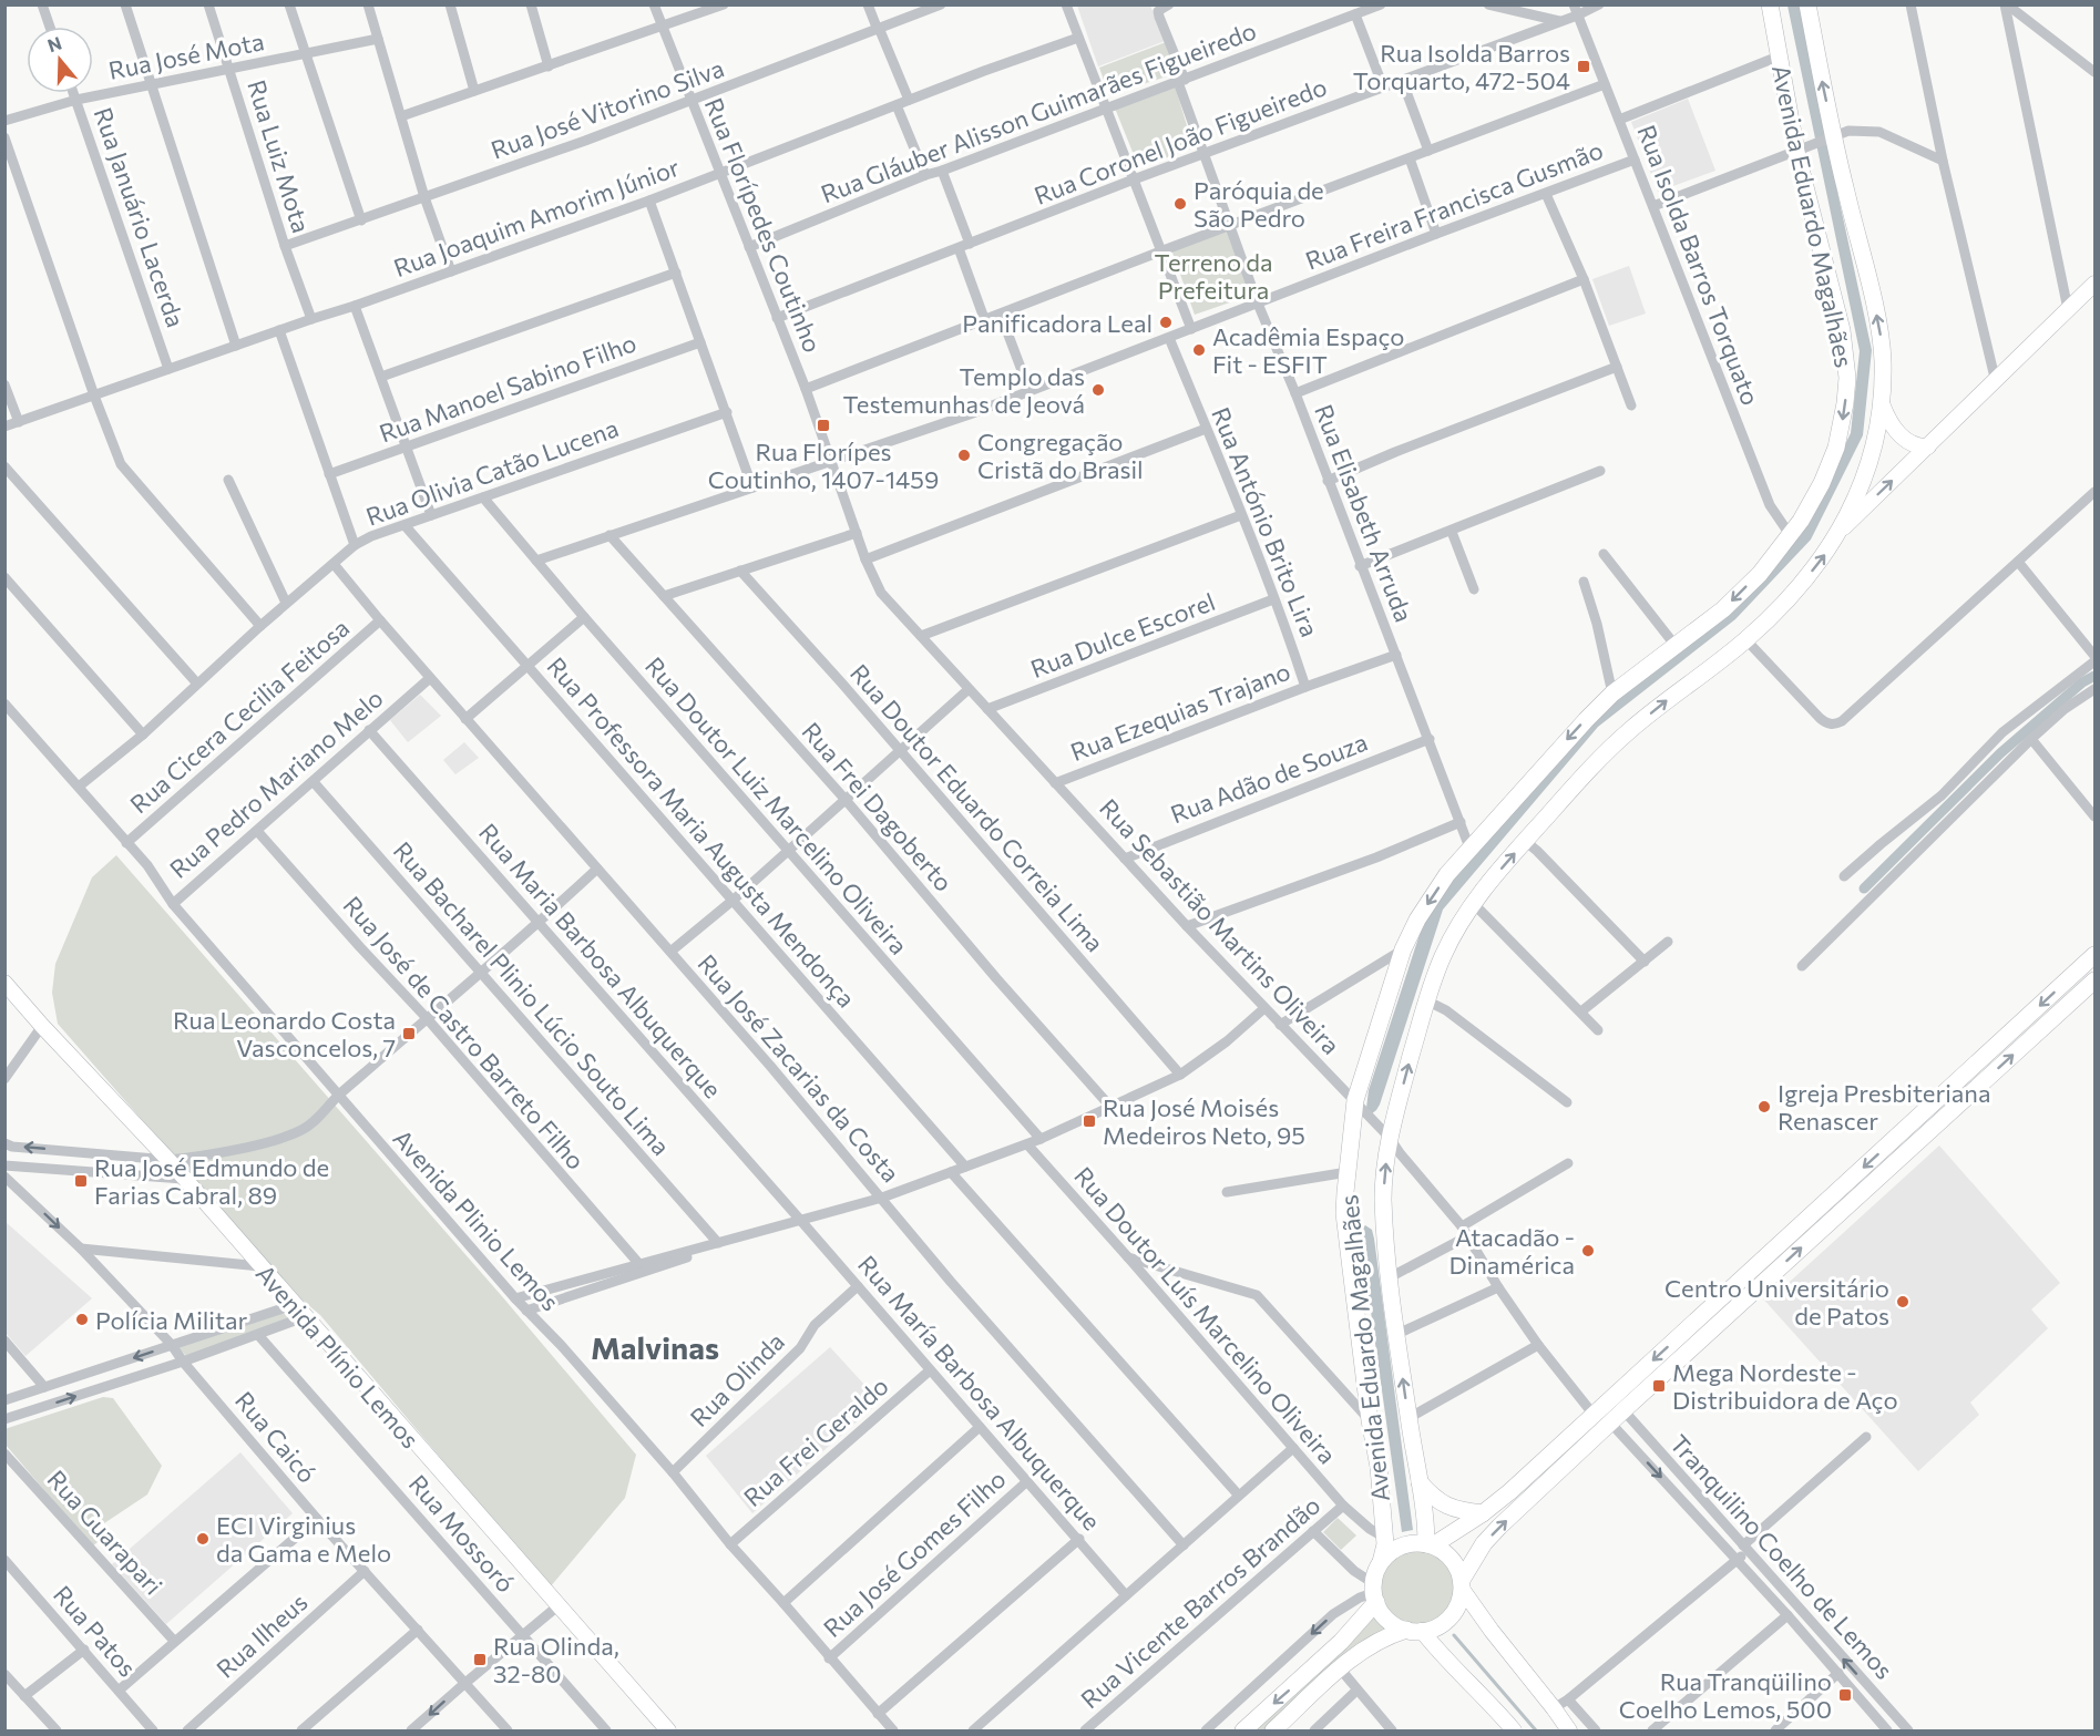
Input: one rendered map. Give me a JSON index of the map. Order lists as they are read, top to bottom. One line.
{"streets":{"main road":["Avenida Eduardo Magalhães","Avenida Plínio Lemos"],"street":["Rua José Mota","Rua José Vitorino Silva","Rua Gláuber Alisson Guimarães Figueiredo","Rua Coronel João Figueiredo","Rua Luiz Mota","Rua Freira Francisca Gusmão","Rua Januário Lacerda","Rua Joaquim Amorim Júnior","Rua Florípedes Coutinho","Rua Isolda Barros Torquato","Rua Manoel Sabino Filho","Rua Olivia Catão Lucena","Rua Elisabeth Arruda","Rua António Brito Lira","Rua Dulce Escorel","Rua Ezequias Trajano","Rua Cicera Cecilia Feitosa","Rua Adão de Souza","Rua Pedro Mariano Melo","Rua Doutor Luiz Marcelino Oliveira","Rua Frei Dagoberto","Rua Doutor Eduardo Correia Lima","Rua Professora Maria Augusta Mendonça","Rua Sebastião Martins Oliveira","Rua Maria Barbosa Albuquerque","Rua Bacharel Plinio Lúcio Souto Lima","Rua José de Castro Barreto Filho","Rua José Zacarias da Costa","Avenida Plinio Lemos","Rua Doutor Luís Marcelino Oliveira","Rua Olinda","Rua María Barbosa Albuquerque","Rua Caicó","Rua Frei Geraldo","Rua Guarapari","Rua Mossoró","Rua José Gomes Filho","Tranquilino Coelho de Lemos","Rua Vicente Barros Brandão","Rua Patos","Rua Ilheus"]},"crossings":[["Rua José Mota","Rua Luiz Mota"],["Rua José Mota","Rua Januário Lacerda"],["Rua José Vitorino Silva","Rua Luiz Mota"],["Rua José Vitorino Silva","Rua Florípedes Coutinho"],["Rua Gláuber Alisson Guimarães Figueiredo","Rua Florípedes Coutinho"],["Rua Gláuber Alisson Guimarães Figueiredo","Rua Elisabeth Arruda"],["Rua Coronel João Figueiredo","Rua Florípedes Coutinho"],["Rua Coronel João Figueiredo","Rua Isolda Barros Torquato"],["Rua Coronel João Figueiredo","Rua Elisabeth Arruda"],["Rua Luiz Mota","Rua Joaquim Amorim Júnior"],["Rua Freira Francisca Gusmão","Rua Florípedes Coutinho"],["Rua Freira Francisca Gusmão","Rua Isolda Barros Torquato"],["Rua Freira Francisca Gusmão","Rua Elisabeth Arruda"],["Rua Freira Francisca Gusmão","Rua António Brito Lira"],["Rua Freira Francisca Gusmão","Rua Doutor Luiz Marcelino Oliveira"],["Rua Freira Francisca Gusmão","Rua Frei Dagoberto"],["Rua Freira Francisca Gusmão","Rua Sebastião Martins Oliveira"],["Avenida Eduardo Magalhães","Rua Isolda Barros Torquato"],["Avenida Eduardo Magalhães","Rua Elisabeth Arruda"],["Avenida Eduardo Magalhães","Rua Sebastião Martins Oliveira"],["Avenida Eduardo Magalhães","Rua Doutor Luís Marcelino Oliveira"],["Rua Januário Lacerda","Rua Joaquim Amorim Júnior"],["Rua Joaquim Amorim Júnior","Rua Florípedes Coutinho"],["Rua Florípedes Coutinho","Rua Sebastião Martins Oliveira"],["Rua Olivia Catão Lucena","Rua Doutor Luiz Marcelino Oliveira"],["Rua Olivia Catão Lucena","Rua Professora Maria Augusta Mendonça"],["Rua Olivia Catão Lucena","Rua José Zacarias da Costa"],["Rua Elisabeth Arruda","Rua Ezequias Trajano"],["Rua Elisabeth Arruda","Rua Adão de Souza"],["Rua António Brito Lira","Rua Dulce Escorel"],["Rua António Brito Lira","Rua Ezequias Trajano"],["Rua Dulce Escorel","Rua Sebastião Martins Oliveira"],["Rua Ezequias Trajano","Rua Sebastião Martins Oliveira"],["Rua Cicera Cecilia Feitosa","Rua José Zacarias da Costa"],["Rua Adão de Souza","Rua Sebastião Martins Oliveira"],["Rua Pedro Mariano Melo","Rua Maria Barbosa Albuquerque"],["Rua Pedro Mariano Melo","Rua Bacharel Plinio Lúcio Souto Lima"],["Rua Pedro Mariano Melo","Rua José de Castro Barreto Filho"],["Rua Pedro Mariano Melo","Rua José Zacarias da Costa"],["Rua Pedro Mariano Melo","Avenida Plinio Lemos"],["Rua Maria Barbosa Albuquerque","Rua María Barbosa Albuquerque"],["Avenida Plinio Lemos","Rua Olinda"],["Avenida Plinio Lemos","Rua Frei Geraldo"],["Rua Doutor Luís Marcelino Oliveira","Rua Vicente Barros Brandão"],["Rua Olinda","Rua María Barbosa Albuquerque"],["Rua María Barbosa Albuquerque","Rua Frei Geraldo"],["Rua María Barbosa Albuquerque","Rua José Gomes Filho"],["Rua Caicó","Rua Ilheus"]],"districts":["Malvinas"],"parks":["Terreno da Prefeitura"],"places":{"transit":["Rua Isolda Barros Torquarto, 472-504","Rua Florípes Coutinho, 1407-1459","Rua Leonardo Costa Vasconcelos, 7","Rua José Moisés Medeiros Neto, 95","Rua José Edmundo de Farias Cabral, 89","Mega Nordeste - Distribuidora de Aço","Rua Olinda, 32-80","Rua Tranqüilino Coelho Lemos, 500"],"other":["Paróquia de São Pedro","Panificadora Leal","Acadêmia Espaço Fit - ESFIT","Templo das Testemunhas de Jeová","Congregação Cristã do Brasil","Igreja Presbiteriana Renascer","Atacadão - Dinamérica","Centro Universitário de Patos","Polícia Militar","ECI Virginius da Gama e Melo"]},"north":"top"}
